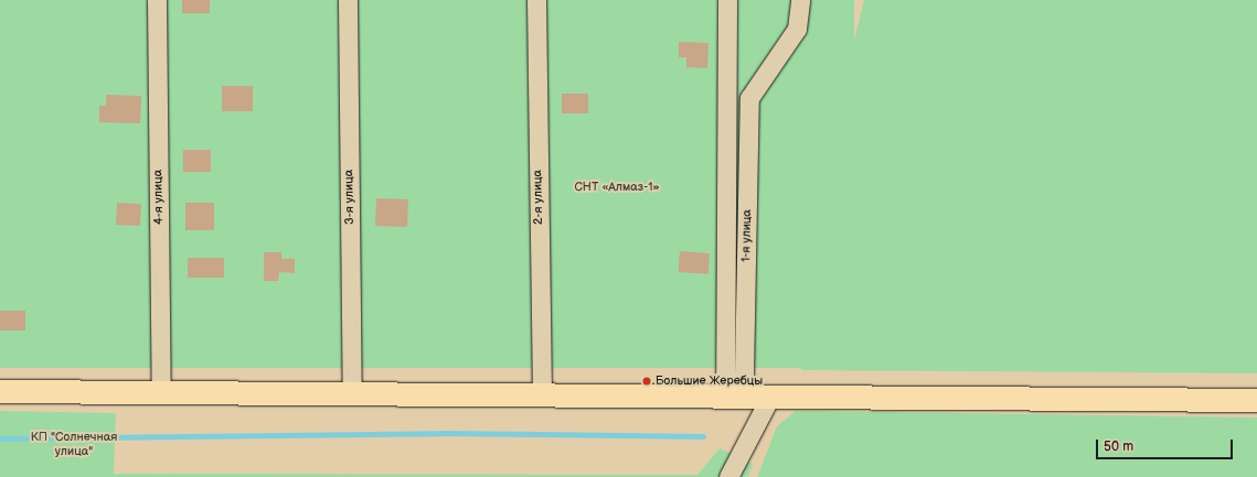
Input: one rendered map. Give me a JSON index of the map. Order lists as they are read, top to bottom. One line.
{"streets":{"street":["4-я улица","3-я улица","2-я улица","1-я улица"]},"parks":["СНТ «Алмаз-1»","КП \"Солнечная улица\""],"places":["Большие Жеребцы"],"scale_bar":"50 m"}
